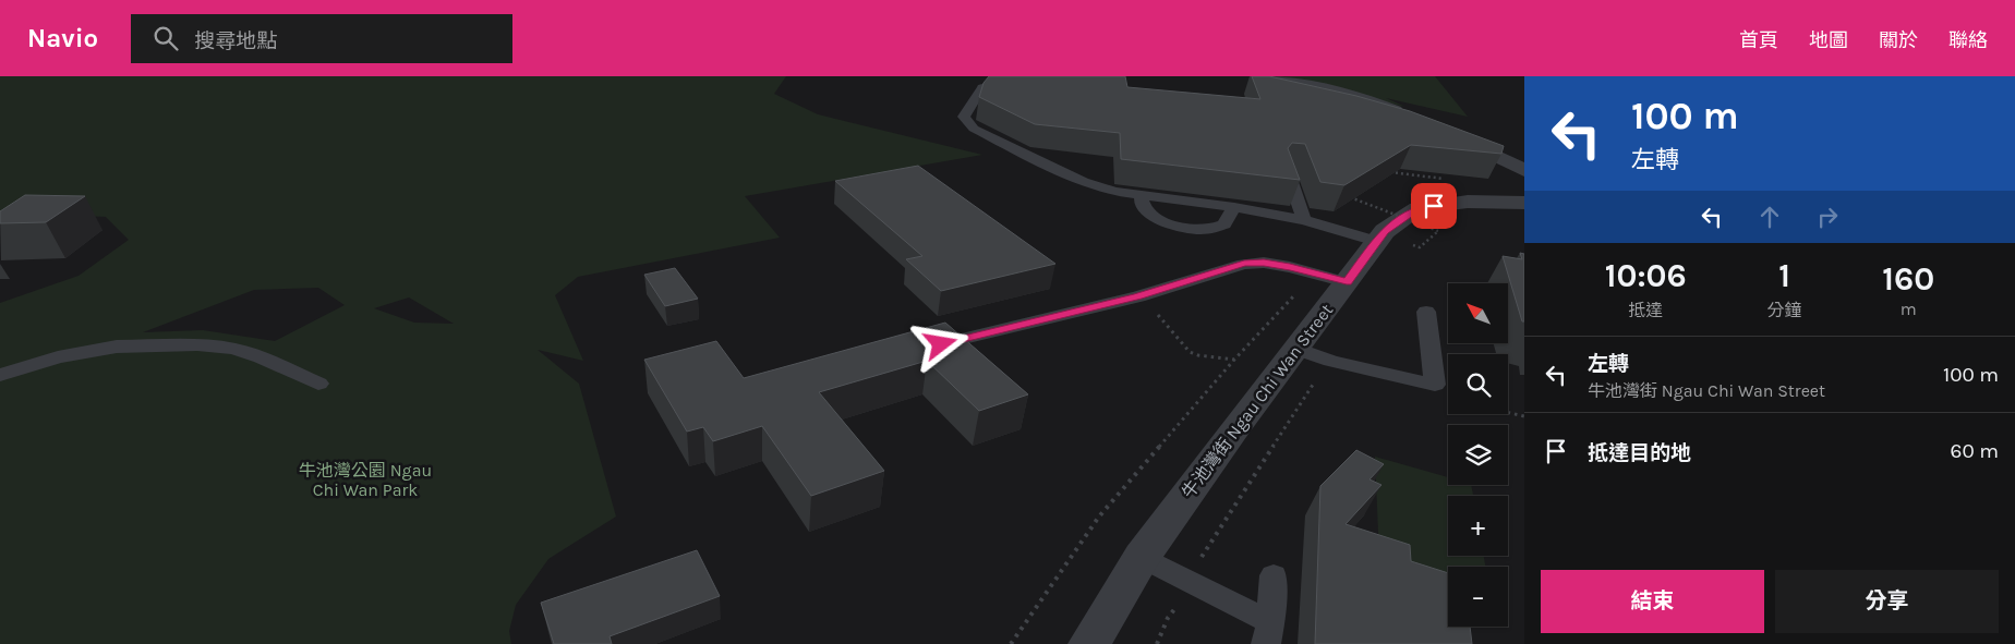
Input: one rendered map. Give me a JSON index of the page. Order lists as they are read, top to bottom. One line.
{"streets":{"street":["牛池灣街 Ngau Chi Wan Street"]},"parks":["牛池灣公園 Ngau Chi Wan Park"],"north":"top left","page":{"header":"Navio","search":"搜尋地點","nav":["首頁","地圖","關於","聯絡"],"turn":["100 m","左轉"],"eta":["10:06","抵達","1","分鐘","160","m"],"map_buttons":["+","−"],"list":[{"name":"左轉","note":"牛池灣街 Ngau Chi Wan Street","value":"100 m"},{"name":"抵達目的地","value":"60 m"}],"buttons":["結束","分享"]}}
